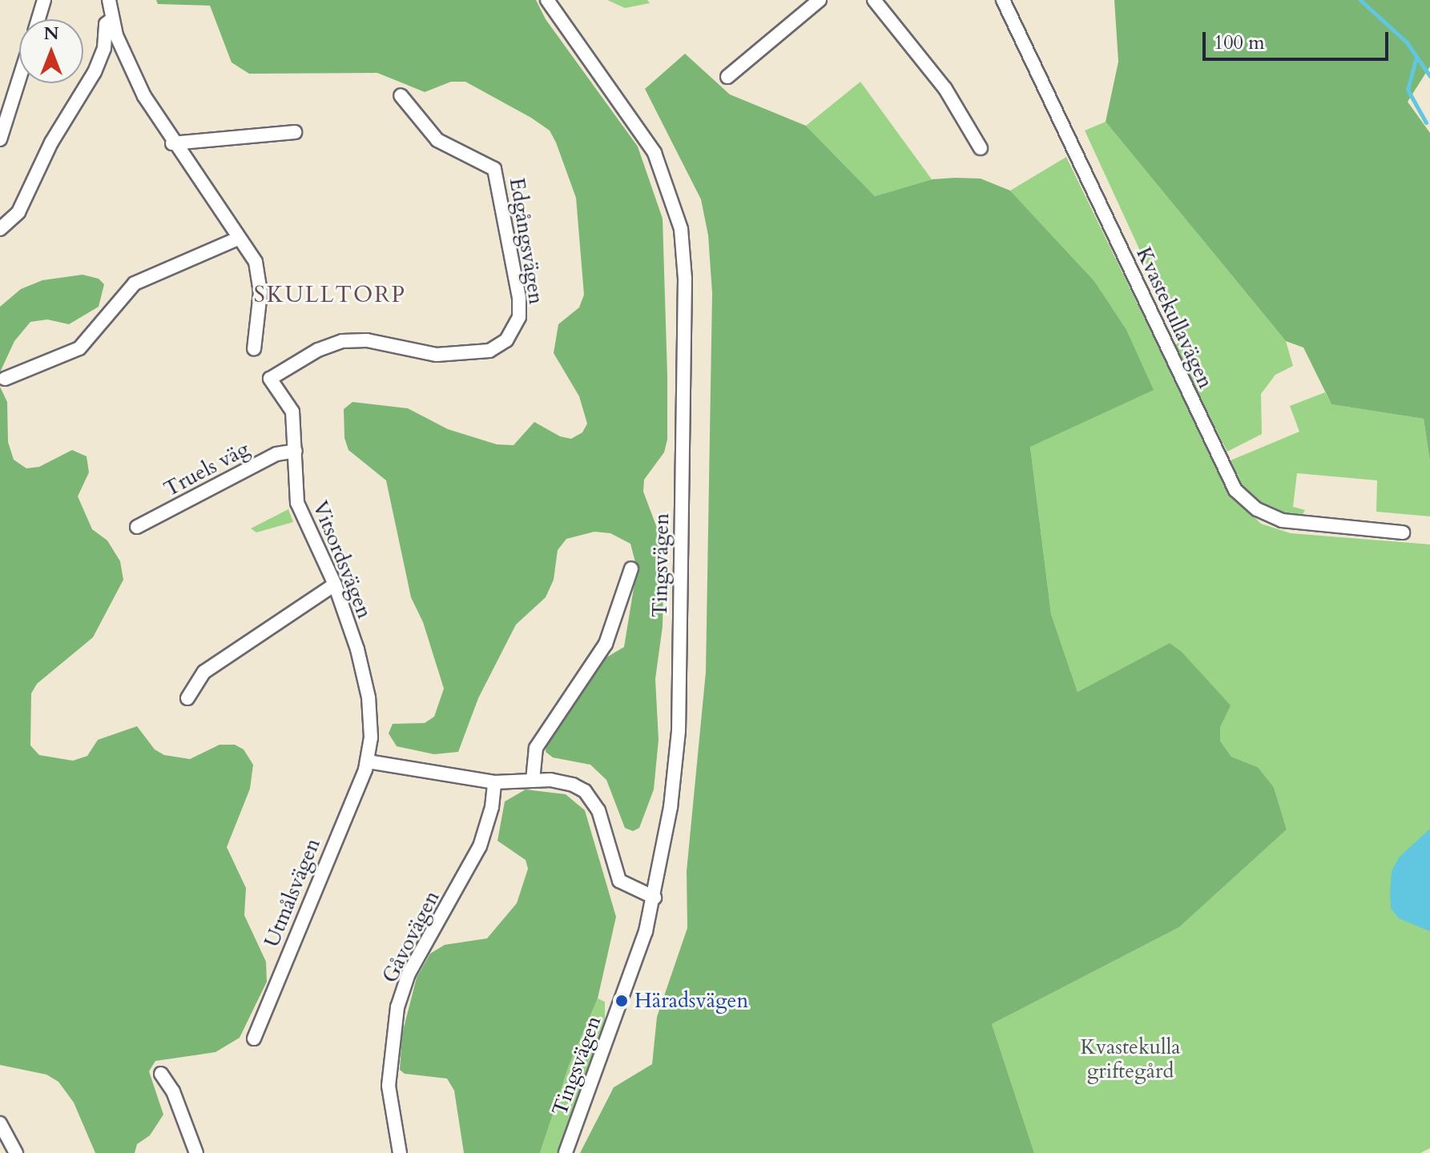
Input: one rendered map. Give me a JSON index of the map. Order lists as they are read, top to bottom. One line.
{"streets":{"street":["Edgångsvägen","Kvastekullavägen","Truels väg","Vitsordsvägen","Tingsvägen","Utmålsvägen","Gåvovägen"]},"crossings":[["Edgångsvägen","Vitsordsvägen"],["Truels väg","Vitsordsvägen"],["Vitsordsvägen","Utmålsvägen"]],"districts":["SKULLTORP"],"parks":["Kvastekulla griftegård"],"places":["Häradsvägen"],"scale_bar":"100 m","north":"top"}
